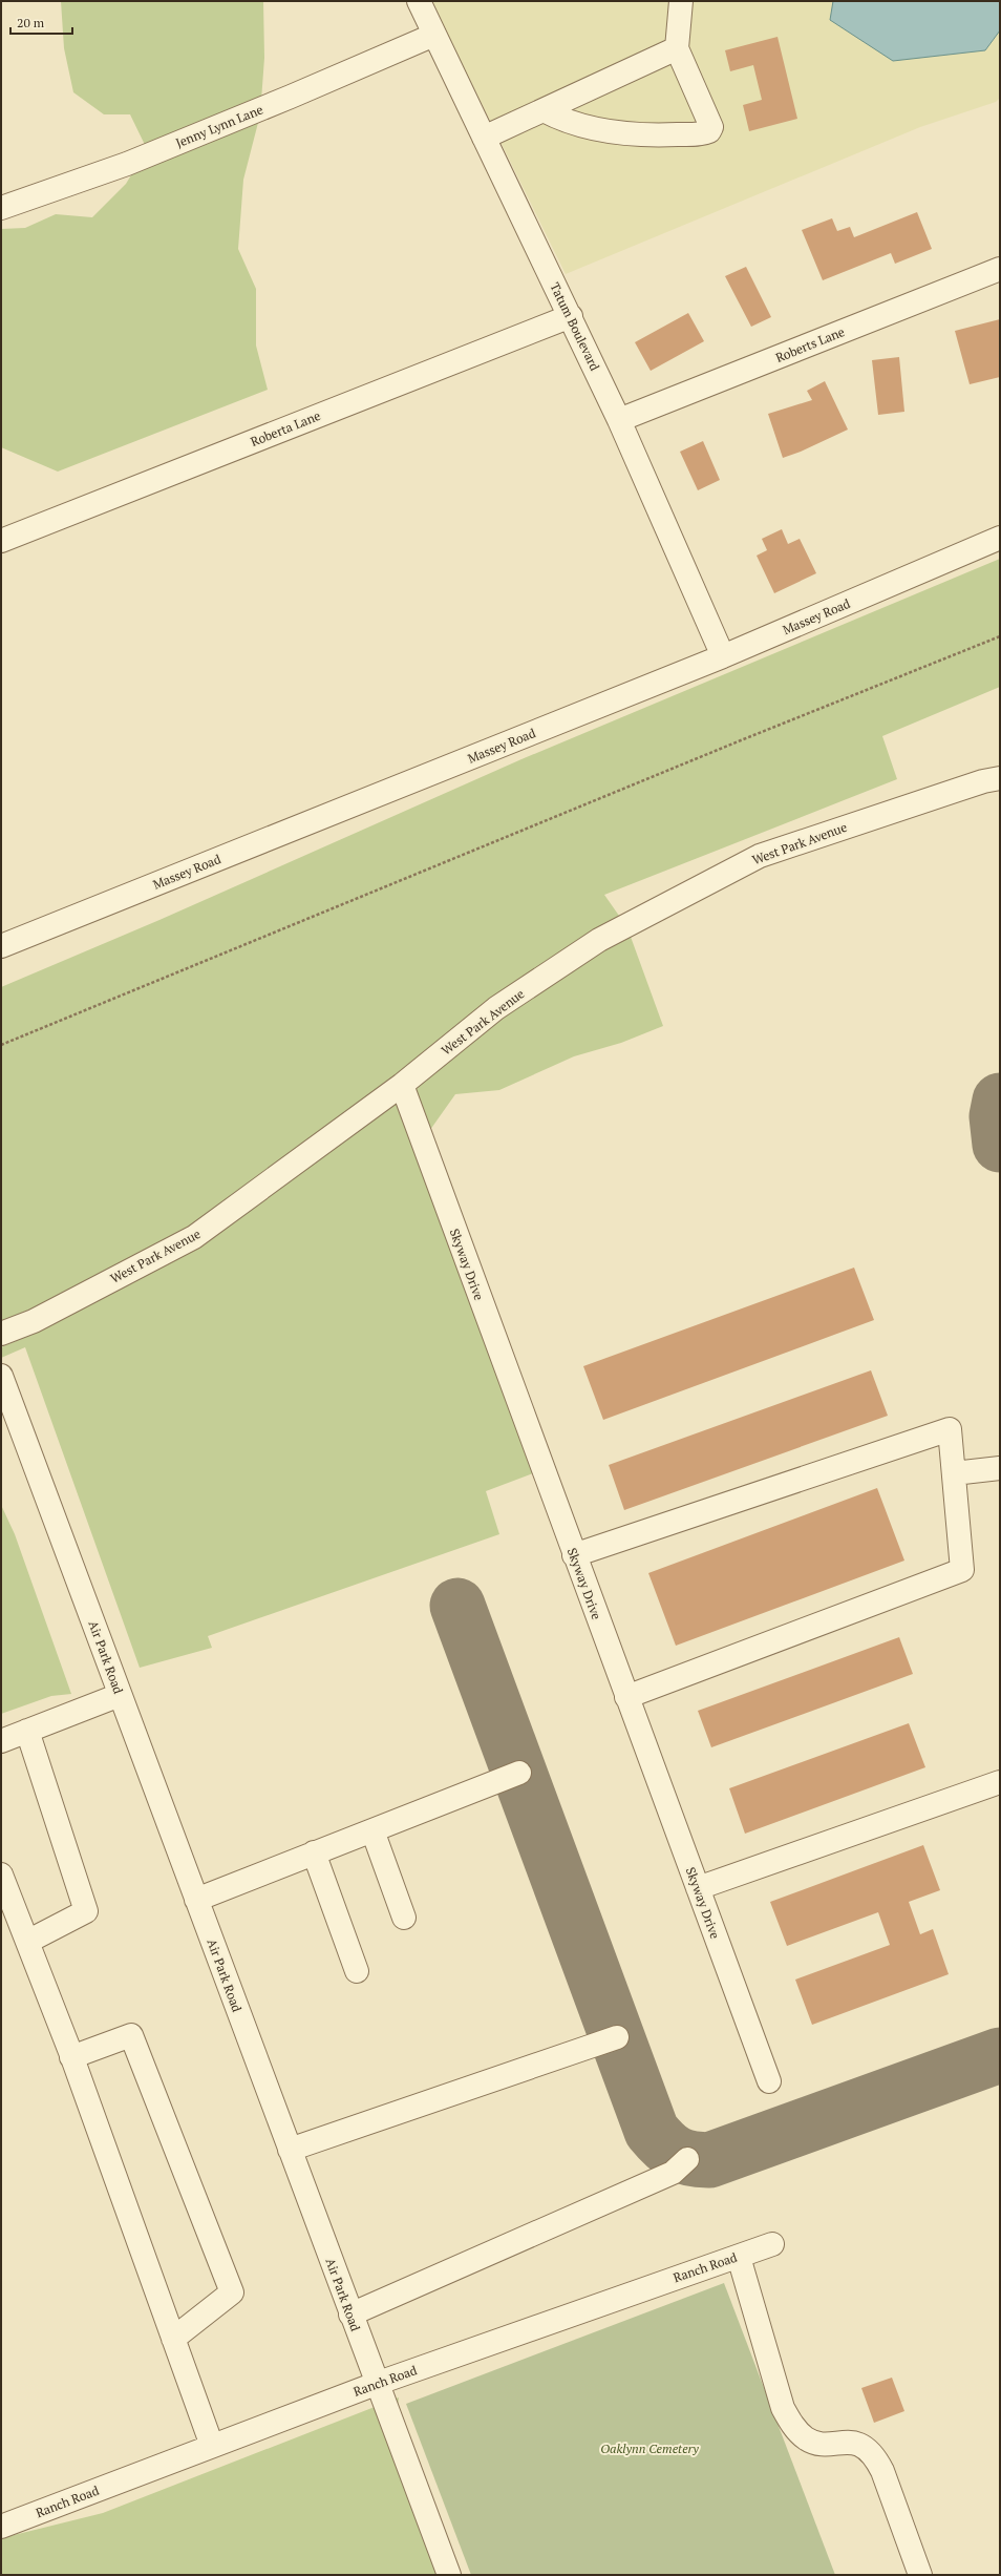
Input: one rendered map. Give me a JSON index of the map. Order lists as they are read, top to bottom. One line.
{"streets":{"street":["Jenny Lynn Lane","Tatum Boulevard","Roberts Lane","Roberta Lane","Massey Road","West Park Avenue","Skyway Drive","Air Park Road","Ranch Road"]},"crossings":[["Jenny Lynn Lane","Tatum Boulevard"],["Tatum Boulevard","Roberts Lane"],["Tatum Boulevard","Roberta Lane"],["Tatum Boulevard","Massey Road"],["West Park Avenue","Skyway Drive"],["Air Park Road","Ranch Road"]],"parks":["Oaklynn Cemetery"],"scale_bar":"20 m"}
